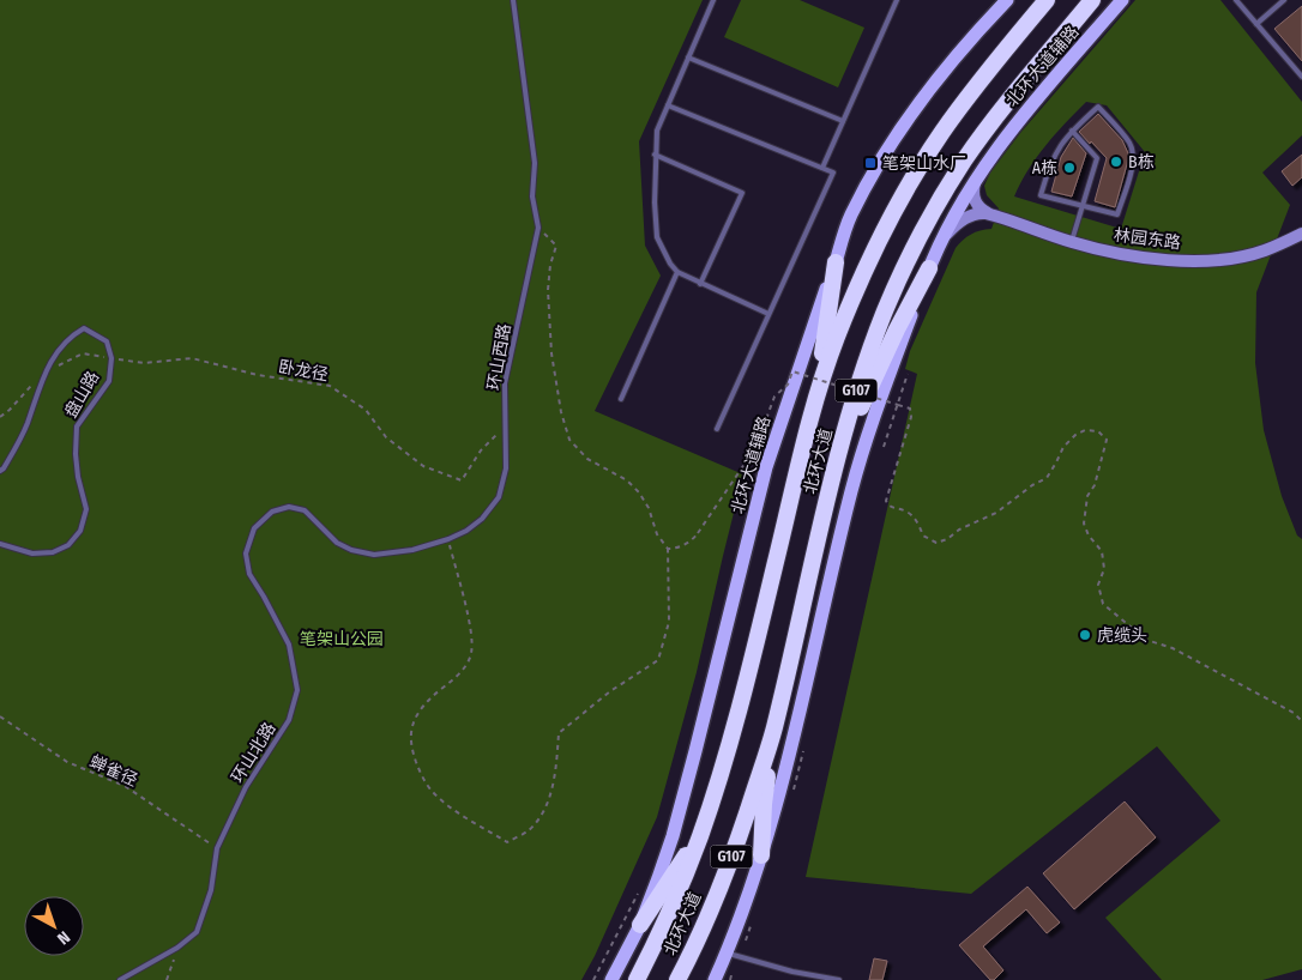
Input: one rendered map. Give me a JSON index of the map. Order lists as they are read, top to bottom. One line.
{"streets":{"highway":["G107","北环大道"],"main road":["北环大道辅路"],"street":["林园东路"],"lane":["环山西路","盘山路","环山北路"],"path":["卧龙径","蝉雀径"]},"crossings":[["北环大道辅路","北环大道"],["环山西路","卧龙径"],["环山西路","环山北路"],["卧龙径","盘山路"],["环山北路","蝉雀径"]],"parks":["笔架山公园"],"places":{"other":["B栋","A栋","虎缆头"],"transit":["笔架山水厂"]},"north":"bottom right"}
